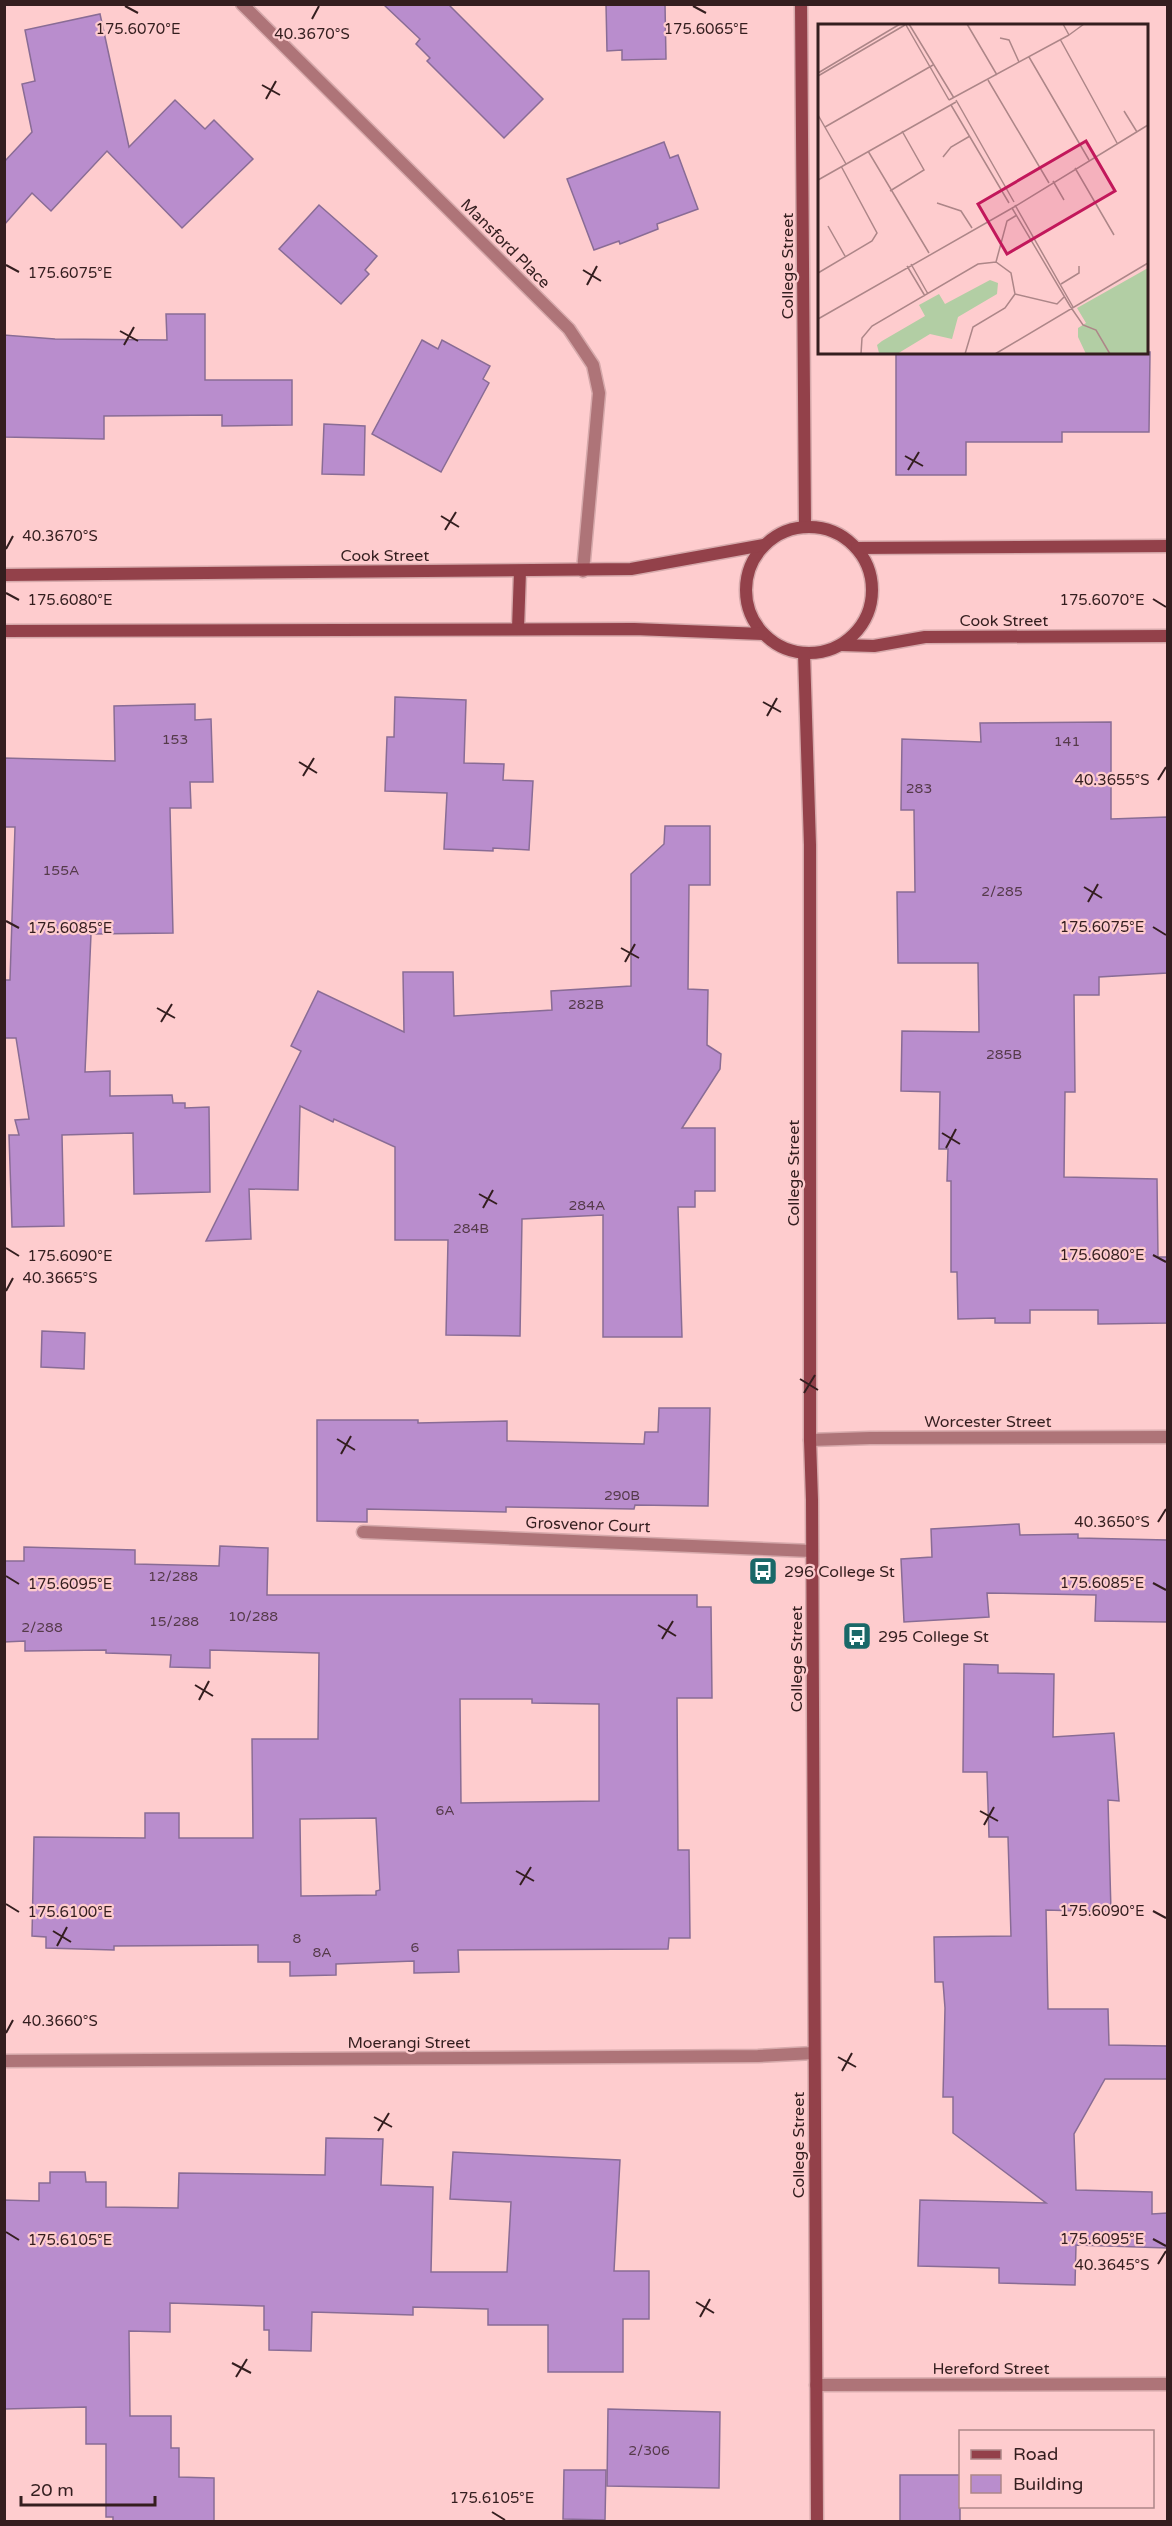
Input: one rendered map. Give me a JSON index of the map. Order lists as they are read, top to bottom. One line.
{"streets":{"street":["Mansford Place","College Street","Cook Street","Worcester Street","Grosvenor Court","Moerangi Street","Hereford Street"]},"crossings":[["Mansford Place","Cook Street"],["College Street","Cook Street"],["College Street","Worcester Street"],["College Street","Grosvenor Court"],["College Street","Moerangi Street"],["College Street","Hereford Street"]],"places":{"bus stop":["296 College St","295 College St"]},"house_numbers":["153","141","283","155A","2/285","282B","285B","284A","284B","290B","12/288","10/288","15/288","2/288","6A","8","6","8A","2/306"],"legend":["Road","Building"],"scale_bar":"20 m","coordinates":["175.6070°E","175.6065°E","40.3670°S","175.6075°E","175.6080°E","40.3655°S","175.6085°E","175.6090°E","40.3665°S","40.3650°S","175.6095°E","175.6100°E","40.3660°S","175.6105°E","40.3645°S"]}
